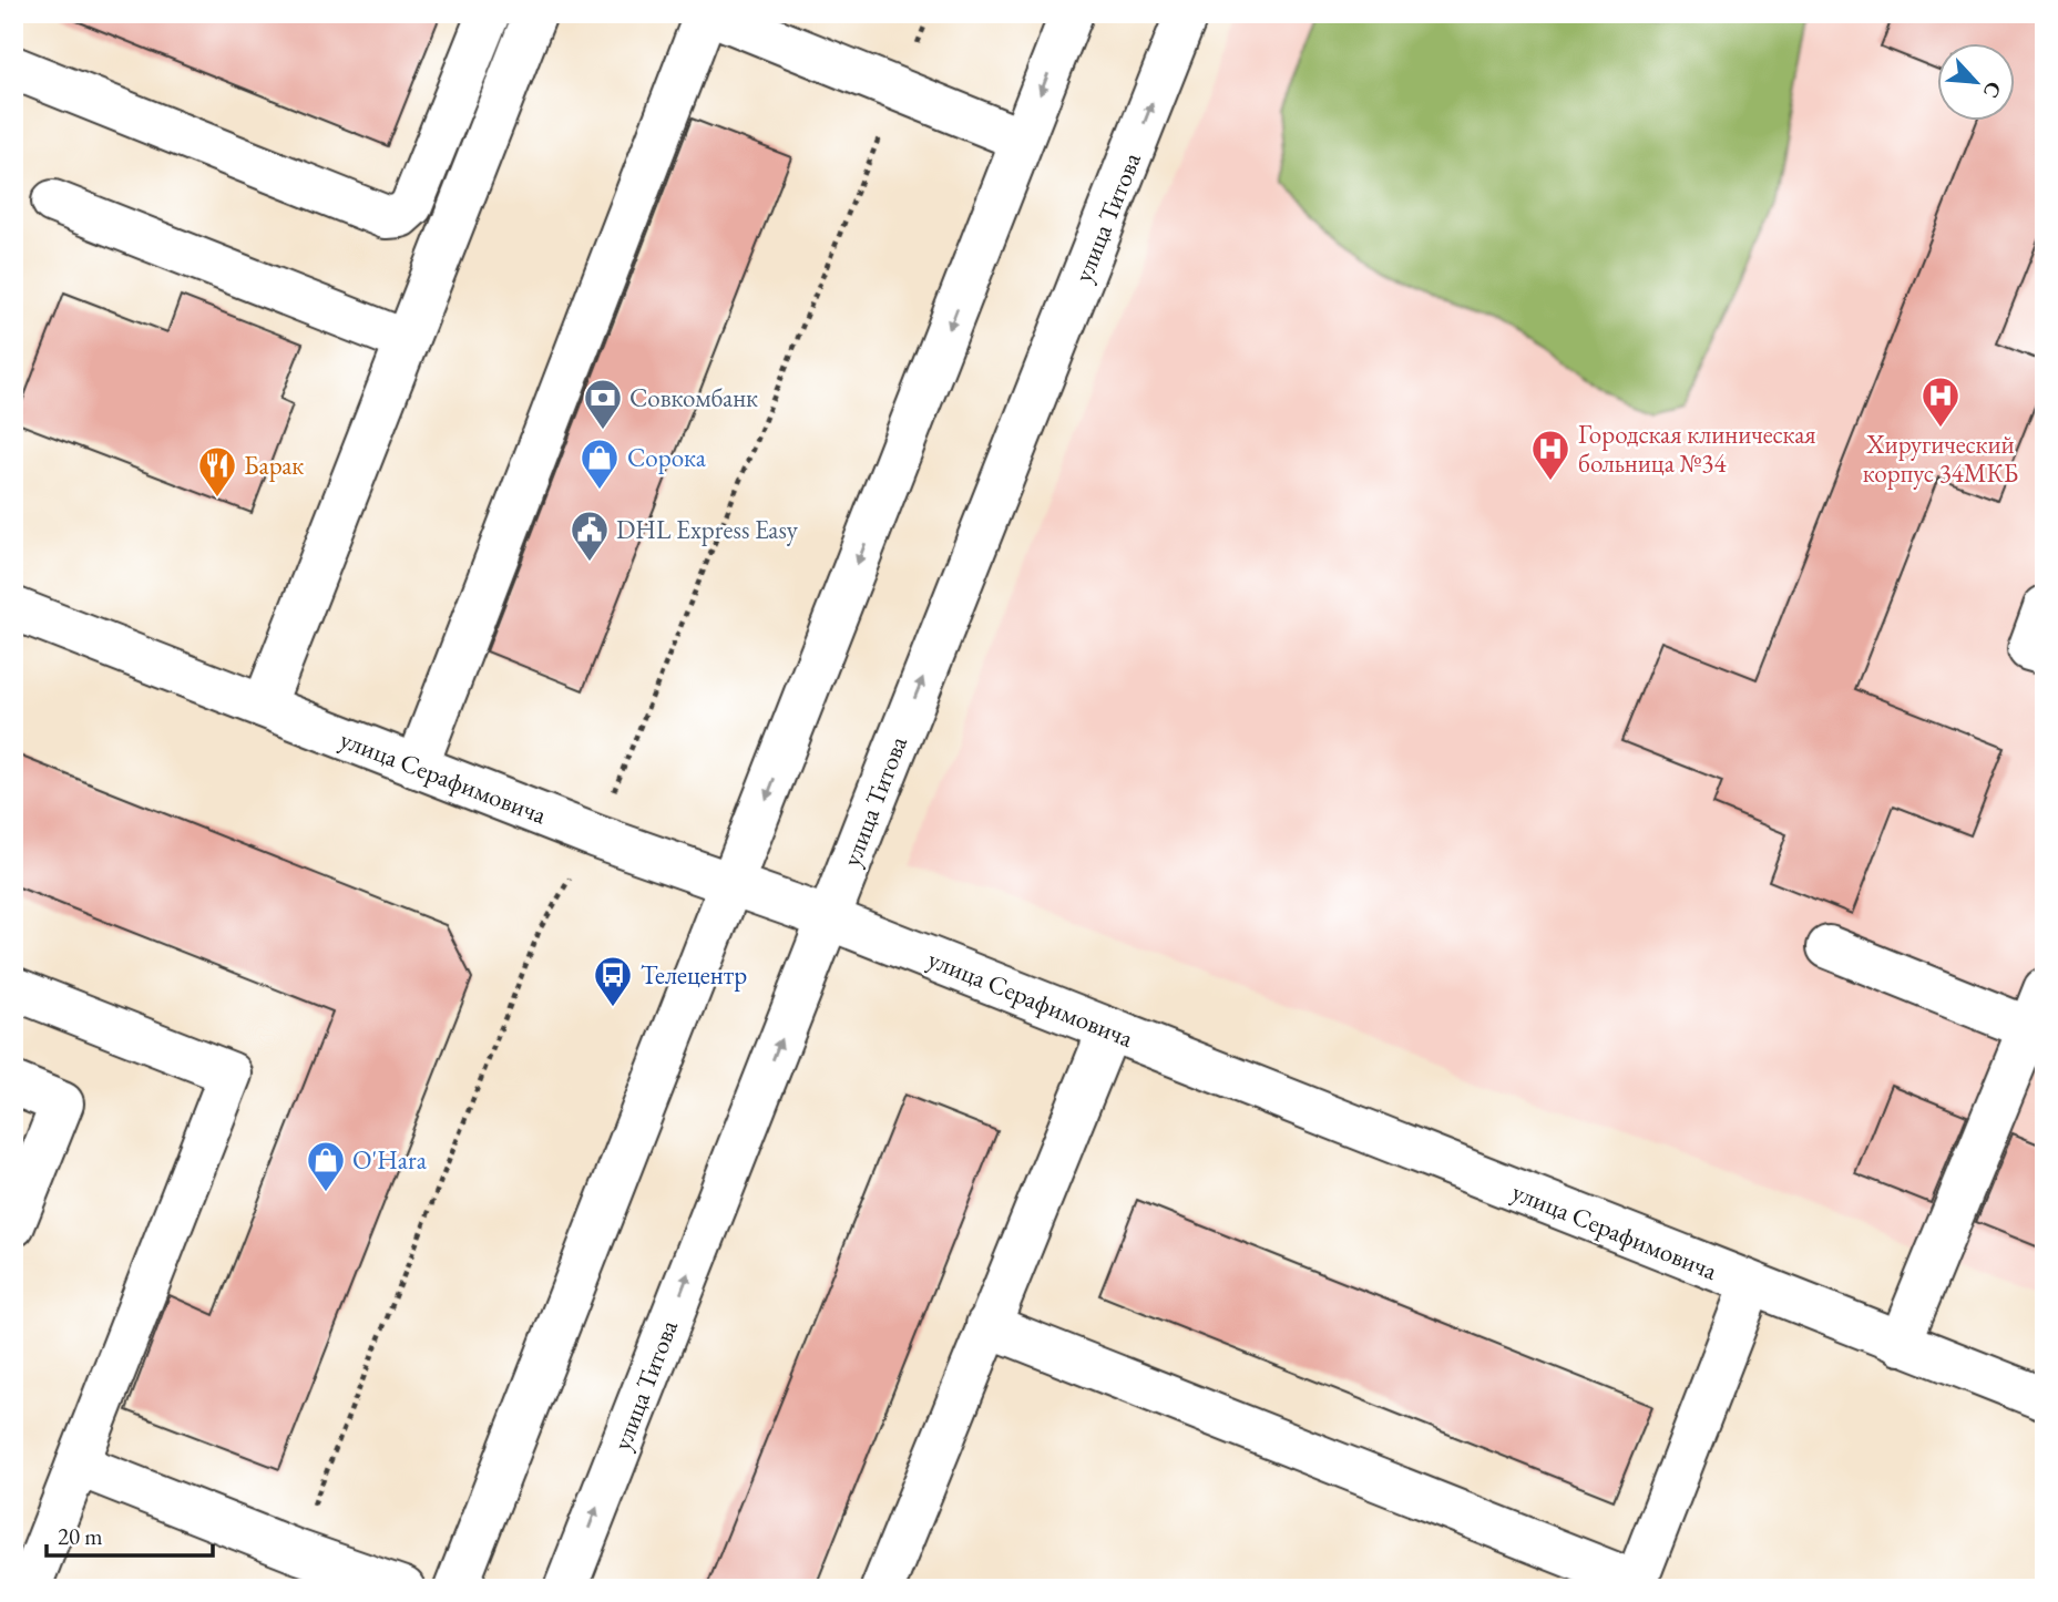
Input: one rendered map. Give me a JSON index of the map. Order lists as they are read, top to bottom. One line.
{"streets":{"main road":["улица Титова","улица Серафимовича"]},"crossings":[["улица Титова","улица Серафимовича"]],"places":{"hospital":["Хиругический корпус 34МКБ","Городская клиническая больница №34"],"bank":["Совкомбанк"],"shop":["Сорока","O'Hara"],"restaurant":["Барак"],"public building":["DHL Express Easy"],"bus stop":["Телецентр"]},"scale_bar":"20 m","north":"bottom right"}
